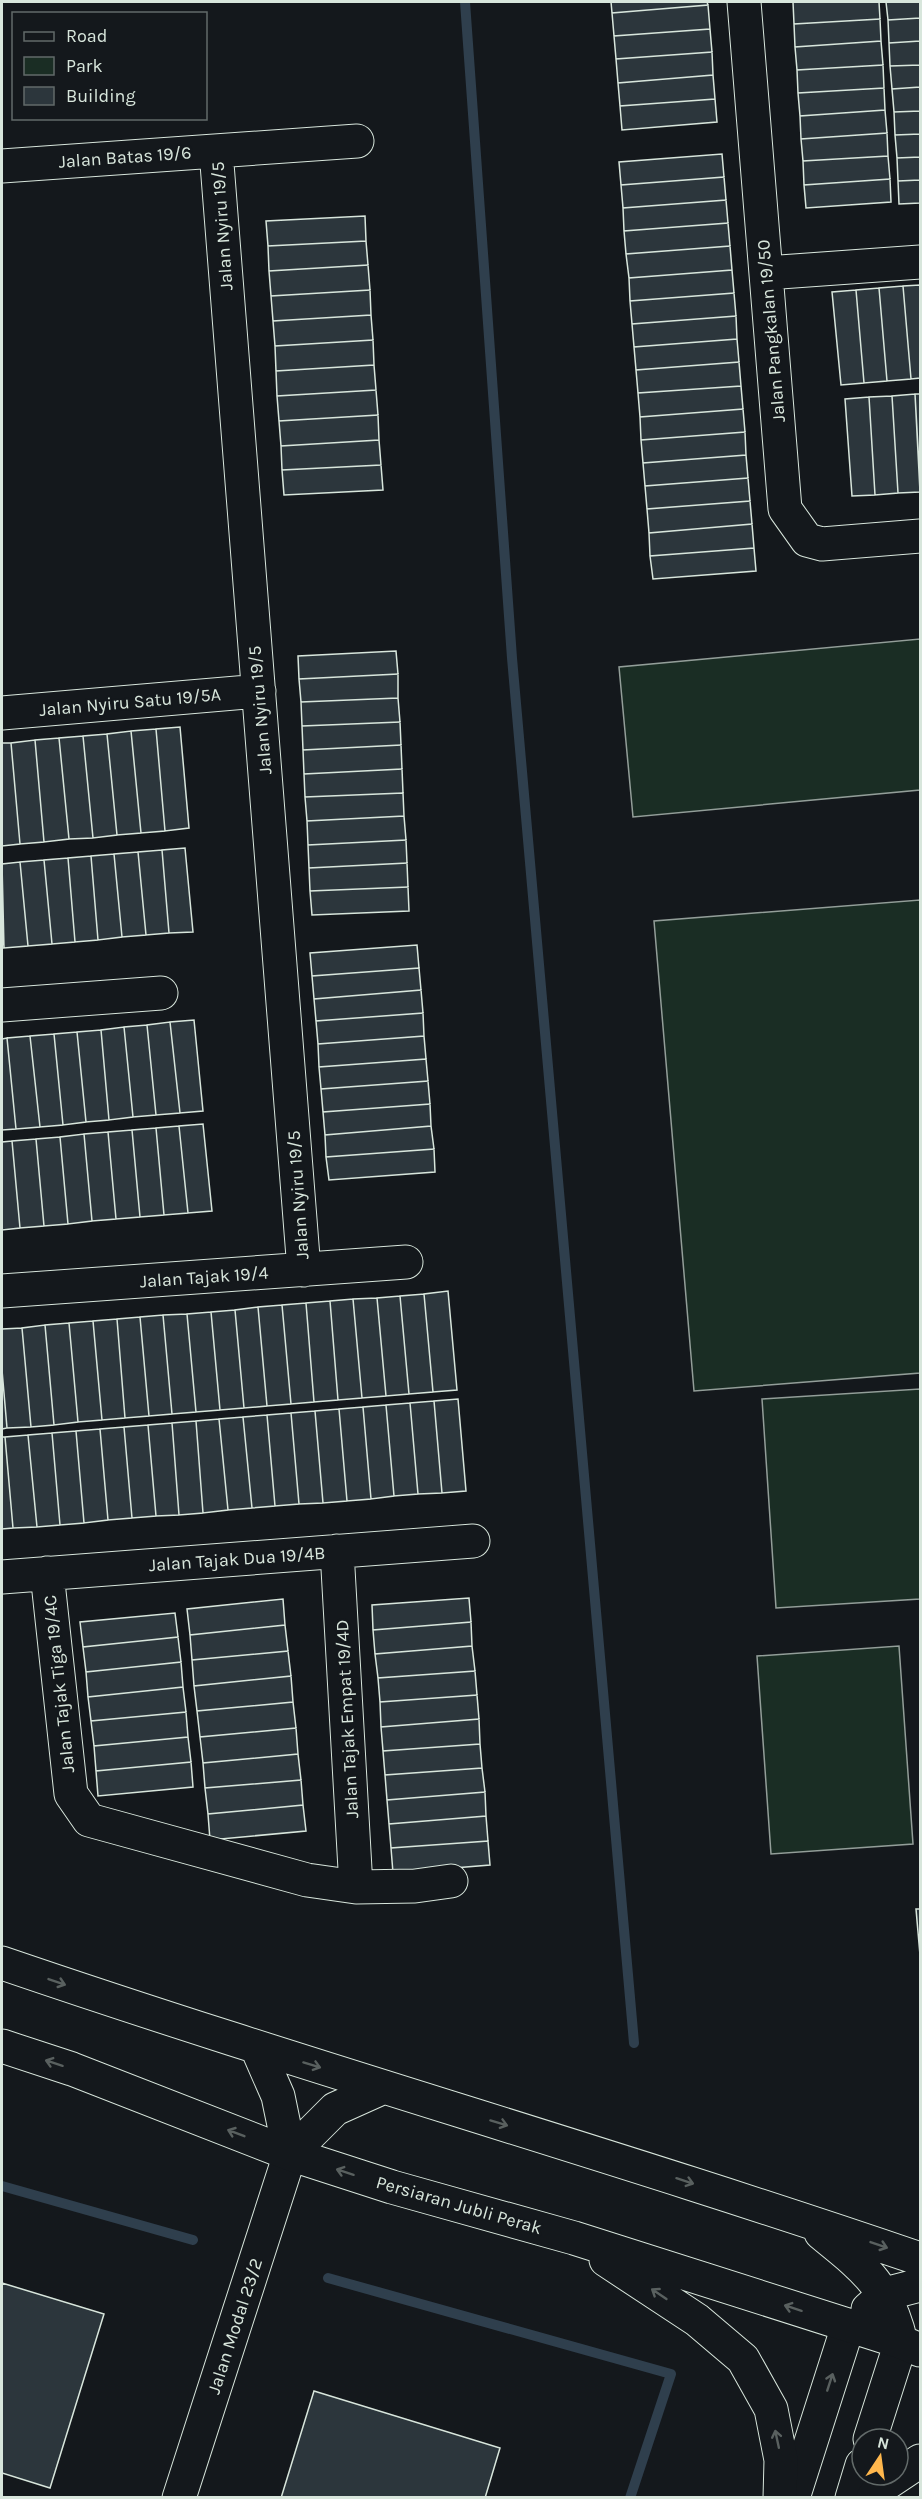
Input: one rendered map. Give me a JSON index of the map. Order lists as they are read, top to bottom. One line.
{"streets":{"street":["Jalan Batas 19/6","Jalan Nyiru 19/5","Jalan Pangkalan 19/50","Jalan Nyiru Satu 19/5A","Jalan Tajak 19/4","Jalan Tajak Dua 19/4B","Jalan Tajak Tiga 19/4C","Jalan Tajak Empat 19/4D","Persiaran Jubli Perak","Jalan Modal 23/2"]},"crossings":[["Jalan Batas 19/6","Jalan Nyiru 19/5"],["Jalan Nyiru 19/5","Jalan Nyiru Satu 19/5A"],["Jalan Nyiru 19/5","Jalan Tajak 19/4"],["Jalan Tajak Dua 19/4B","Jalan Tajak Tiga 19/4C"],["Jalan Tajak Dua 19/4B","Jalan Tajak Empat 19/4D"],["Jalan Tajak Tiga 19/4C","Jalan Tajak Empat 19/4D"],["Persiaran Jubli Perak","Jalan Modal 23/2"]],"legend":["Road","Park","Building"],"north":"top"}
